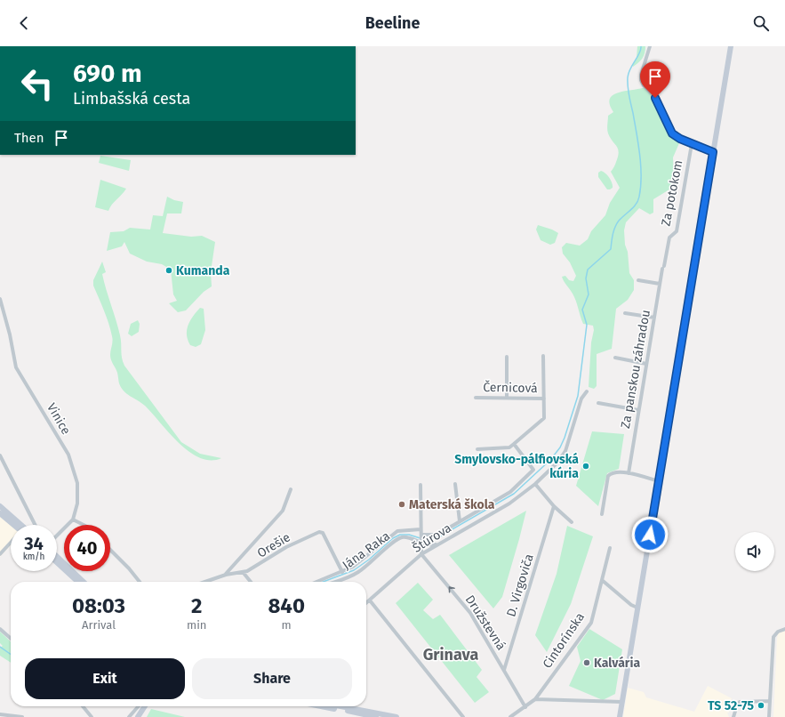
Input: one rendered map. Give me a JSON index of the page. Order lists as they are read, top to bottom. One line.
{"streets":{"street":["Za potokom","Za panskou záhradou","Černicová","Vinice","Štúrova","Orešie","Jána Raka","D. Virgoviča","Družstevná","Cintorínska"]},"crossings":[["Za potokom","Za panskou záhradou"],["Štúrova","Jána Raka"],["Štúrova","Družstevná"],["D. Virgoviča","Družstevná"],["Družstevná","Cintorínska"]],"one_way":["Družstevná"],"districts":["Grinava"],"places":["Kumanda","Smylovsko-pálfiovská kúria","Materská škola","Kalvária","TS 52-75"],"page":{"header":"Beeline","turn":["690 m","Limbašská cesta"],"then":"Then","speed":"34 km/h","limit":"40","eta":["08:03","Arrival","2","min","840","m"],"buttons":["Exit","Share"]}}
